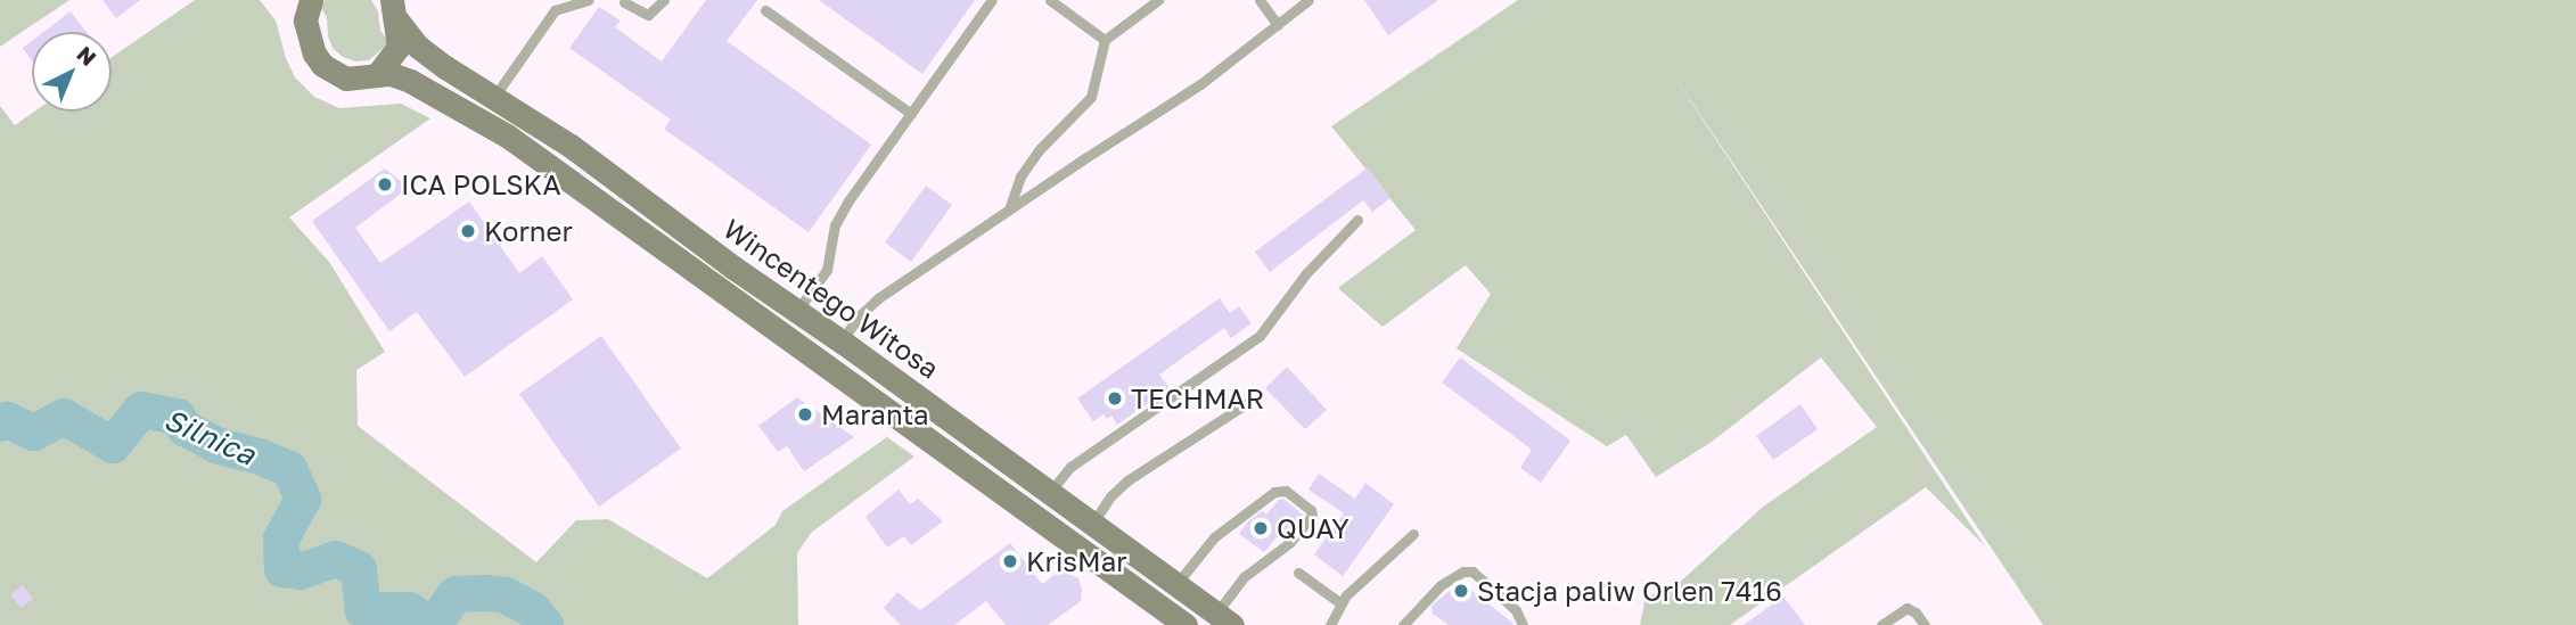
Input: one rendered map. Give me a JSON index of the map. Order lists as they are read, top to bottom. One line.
{"streets":{"main road":["Wincentego Witosa"]},"water":["Silnica"],"places":["ICA POLSKA","Korner","TECHMAR","Maranta","QUAY","KrisMar","Stacja paliw Orlen 7416"],"north":"top right"}
